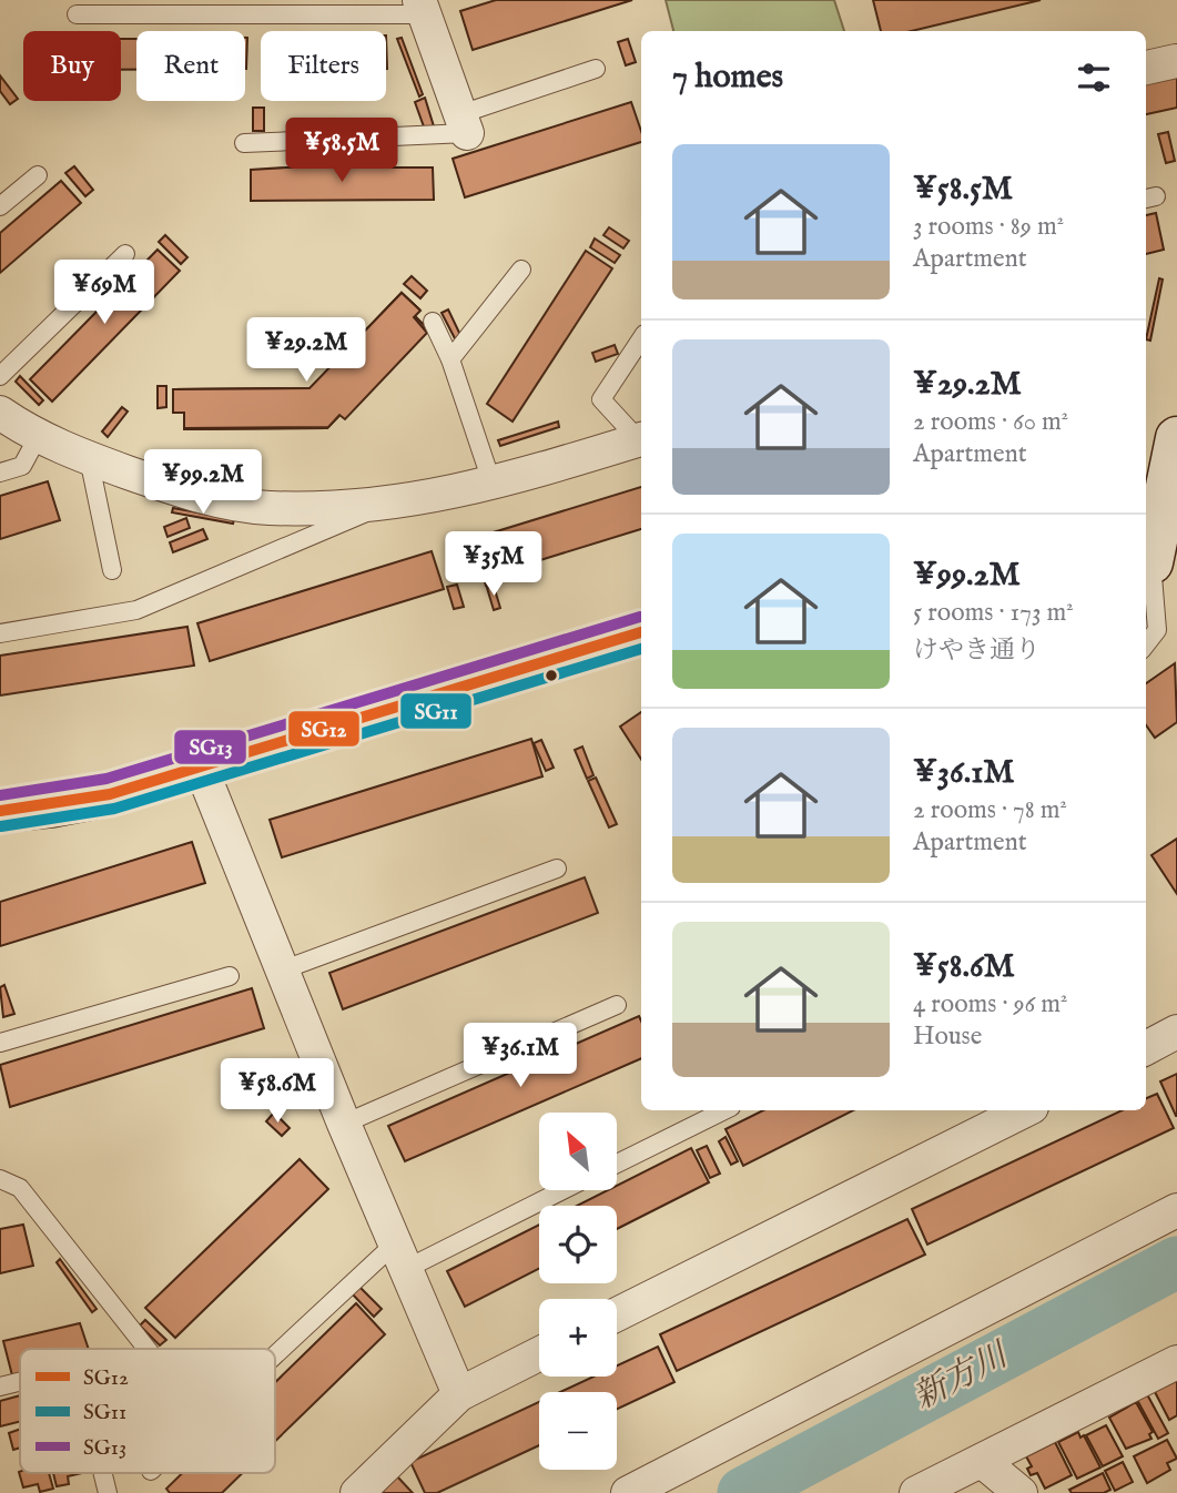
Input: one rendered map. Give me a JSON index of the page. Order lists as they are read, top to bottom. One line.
{"water":["新方川"],"lines":["transit line SG13","transit line SG12","transit line SG11"],"legend":["SG12","SG11","SG13"],"north":"top left","page":{"chip":["Buy","Rent","Filters"],"heading":"7 homes","price":["¥58.5M","¥69M","¥29.2M","¥99.2M","¥35M","¥36.1M","¥58.6M"],"list":[{"name":"¥58.5M","note":"3 rooms · 89 m² · Apartment"},{"name":"¥29.2M","note":"2 rooms · 60 m² · Apartment"},{"name":"¥99.2M","note":"5 rooms · 173 m² · けやき通り"},{"name":"¥36.1M","note":"2 rooms · 78 m² · Apartment"},{"name":"¥58.6M","note":"4 rooms · 96 m² · House"}],"map_buttons":["+","−"]}}
